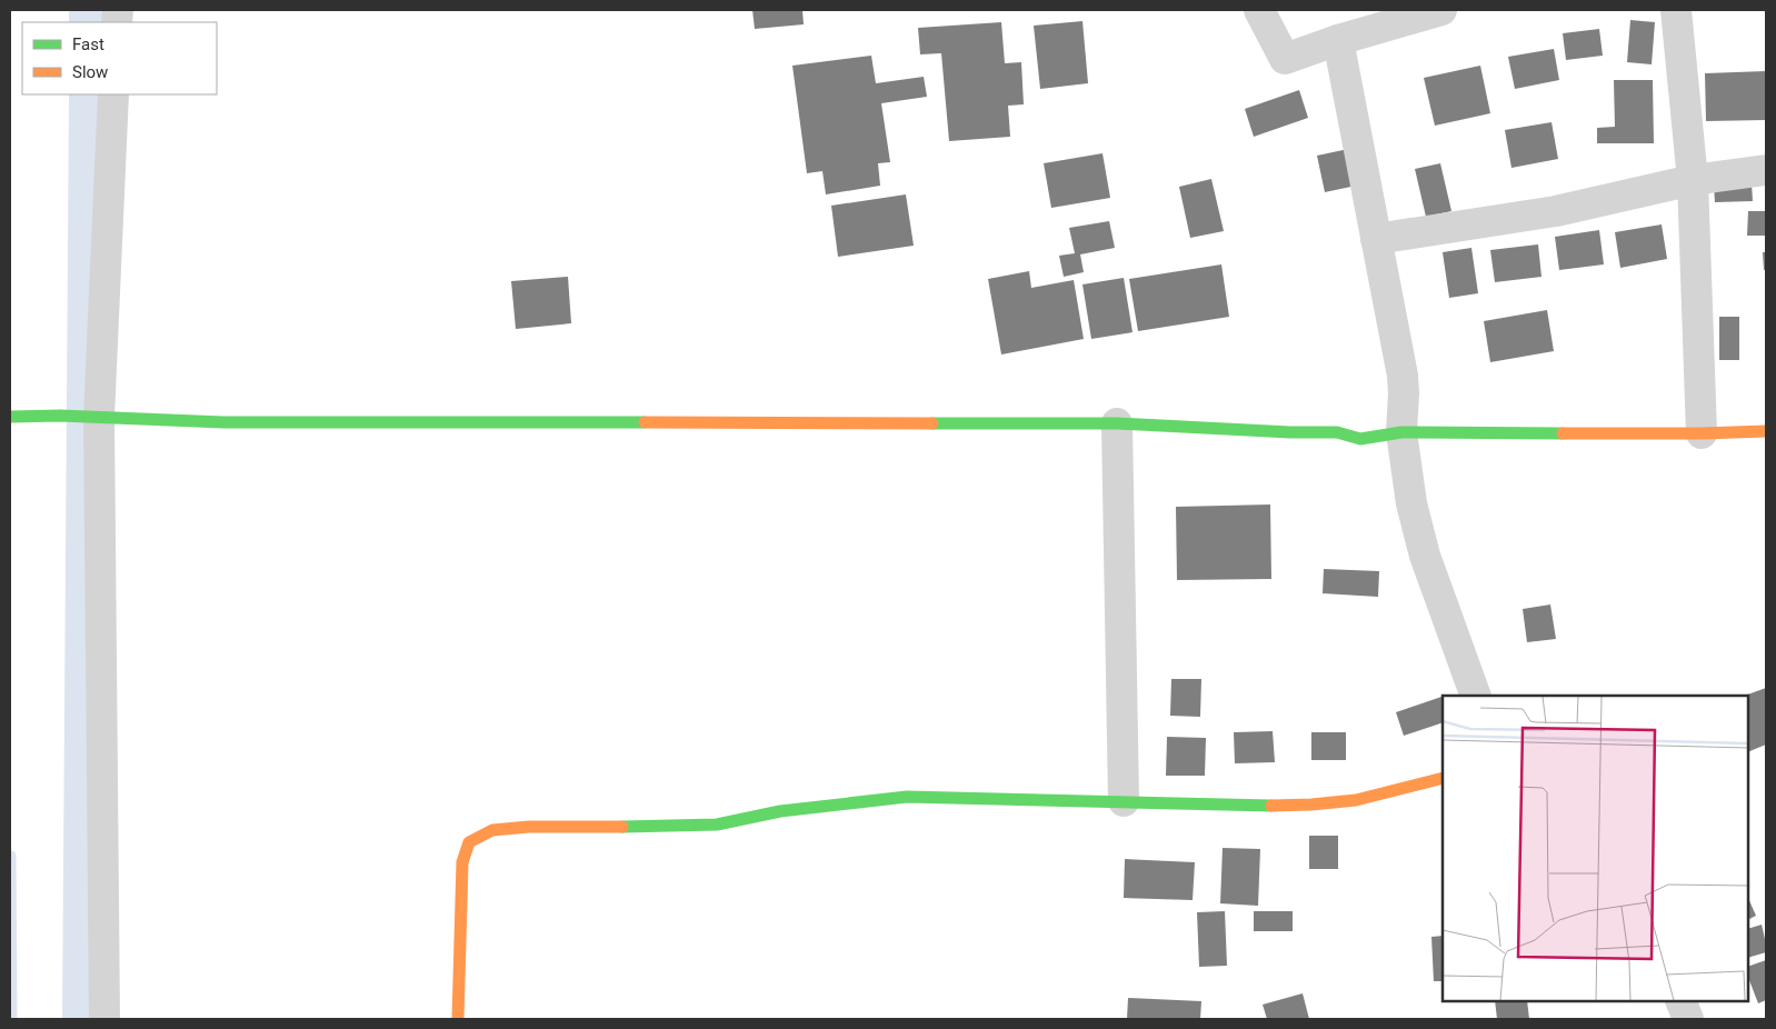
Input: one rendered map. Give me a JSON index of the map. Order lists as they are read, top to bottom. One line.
{"legend":["Fast","Slow"]}
